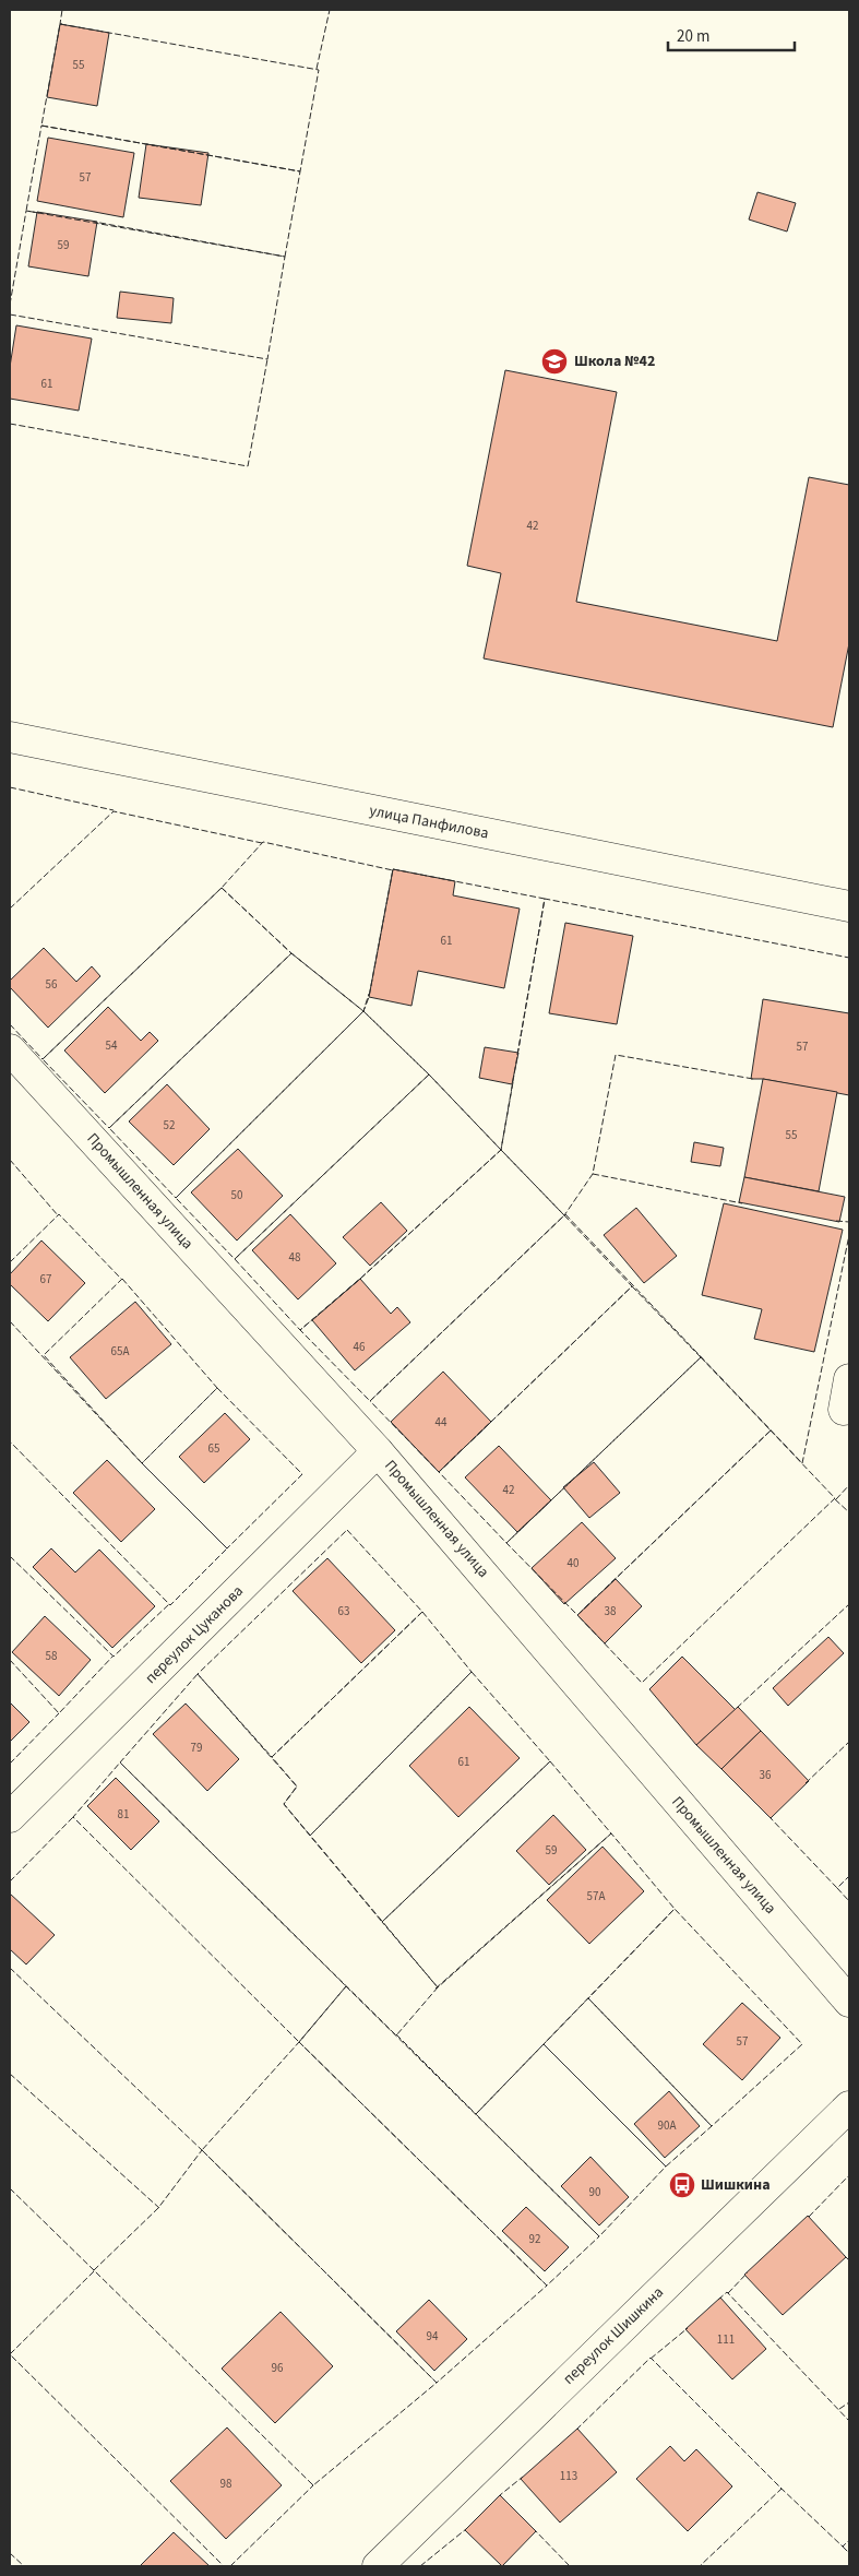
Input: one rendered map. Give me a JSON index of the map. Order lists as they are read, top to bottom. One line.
{"streets":{"street":["улица Панфилова","Промышленная улица","переулок Цуканова","переулок Шишкина"]},"crossings":[["Промышленная улица","переулок Цуканова"]],"places":{"school or university":["Школа №42"],"bus stop":["Шишкина"]},"house_numbers":["55","57","59","61","42","61","56","54","57","52","55","50","48","67","46","65А","44","65","42","40","63","38","58","79","61","36","81","59","57А","57","90А","90","92","94","111","96","113","98"],"scale_bar":"20 m"}
